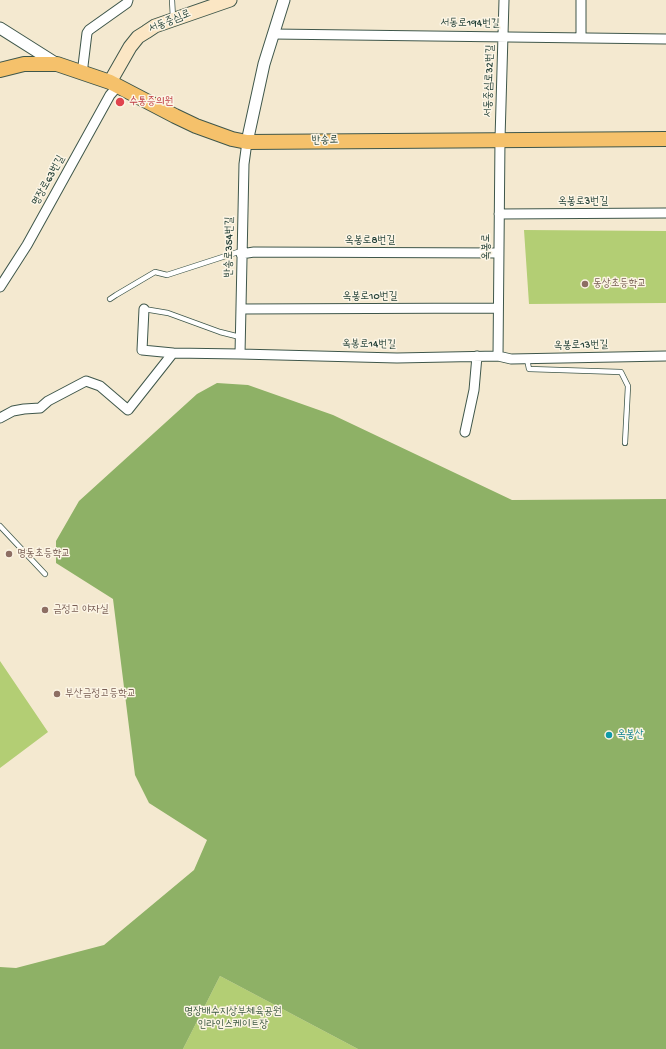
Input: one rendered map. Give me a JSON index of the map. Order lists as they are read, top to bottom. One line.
{"streets":{"main road":["서동중심로","반송로"],"street":["서동로194번길","서동중심로32번길","명장로63번길","옥봉로3번길","옥봉로8번길","반송로354번길","옥봉로","옥봉로10번길","옥봉로14번길","옥봉로13번길"]},"crossings":[["서동중심로","반송로"],["서동중심로","명장로63번길"],["서동로194번길","서동중심로32번길"],["서동중심로32번길","반송로"],["서동중심로32번길","옥봉로"],["반송로","명장로63번길"],["반송로","반송로354번길"],["반송로","옥봉로"],["옥봉로3번길","옥봉로"],["옥봉로8번길","반송로354번길"],["옥봉로8번길","옥봉로"],["반송로354번길","옥봉로10번길"],["반송로354번길","옥봉로14번길"],["옥봉로","옥봉로10번길"],["옥봉로","옥봉로14번길"],["옥봉로","옥봉로13번길"],["옥봉로14번길","옥봉로13번길"]],"parks":["명장배수지상부체육공원 인라인스케이트장"],"places":["수통증의원","동상초등학교","명동초등학교","금정고 야자실","부산금정고등학교","옥봉산"]}
